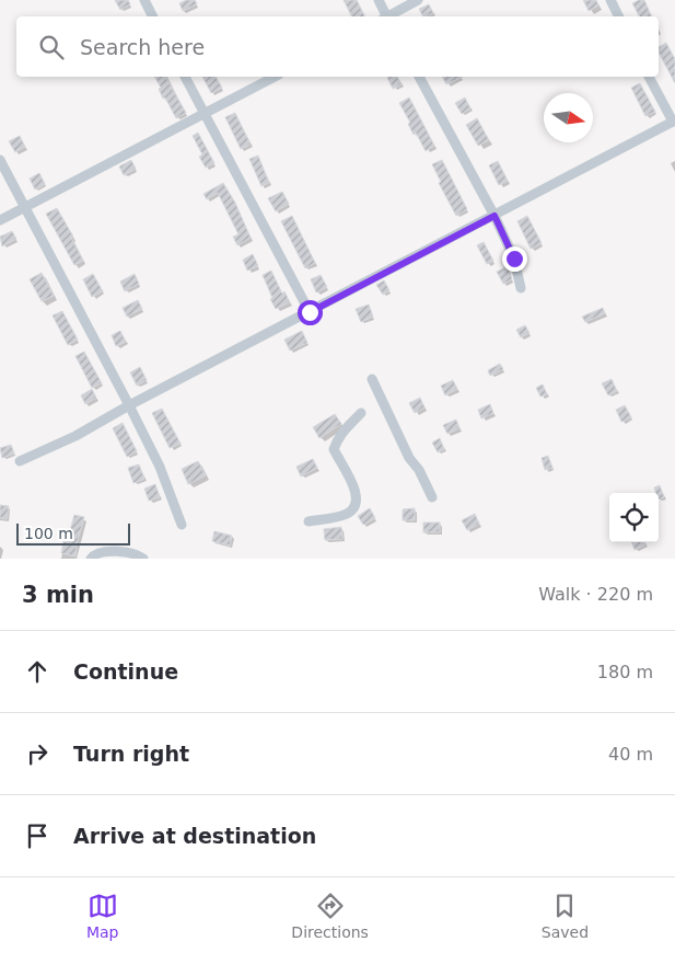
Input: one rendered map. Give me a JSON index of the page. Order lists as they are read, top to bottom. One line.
{"scale_bar":"100 m","north":"right","page":{"search":"Search here","scale":"100 m","heading":["3 min","Walk · 220 m"],"list":[["Continue","180 m"],["Turn right","40 m"],"Arrive at destination"],"nav":["Map","Directions","Saved"]}}
